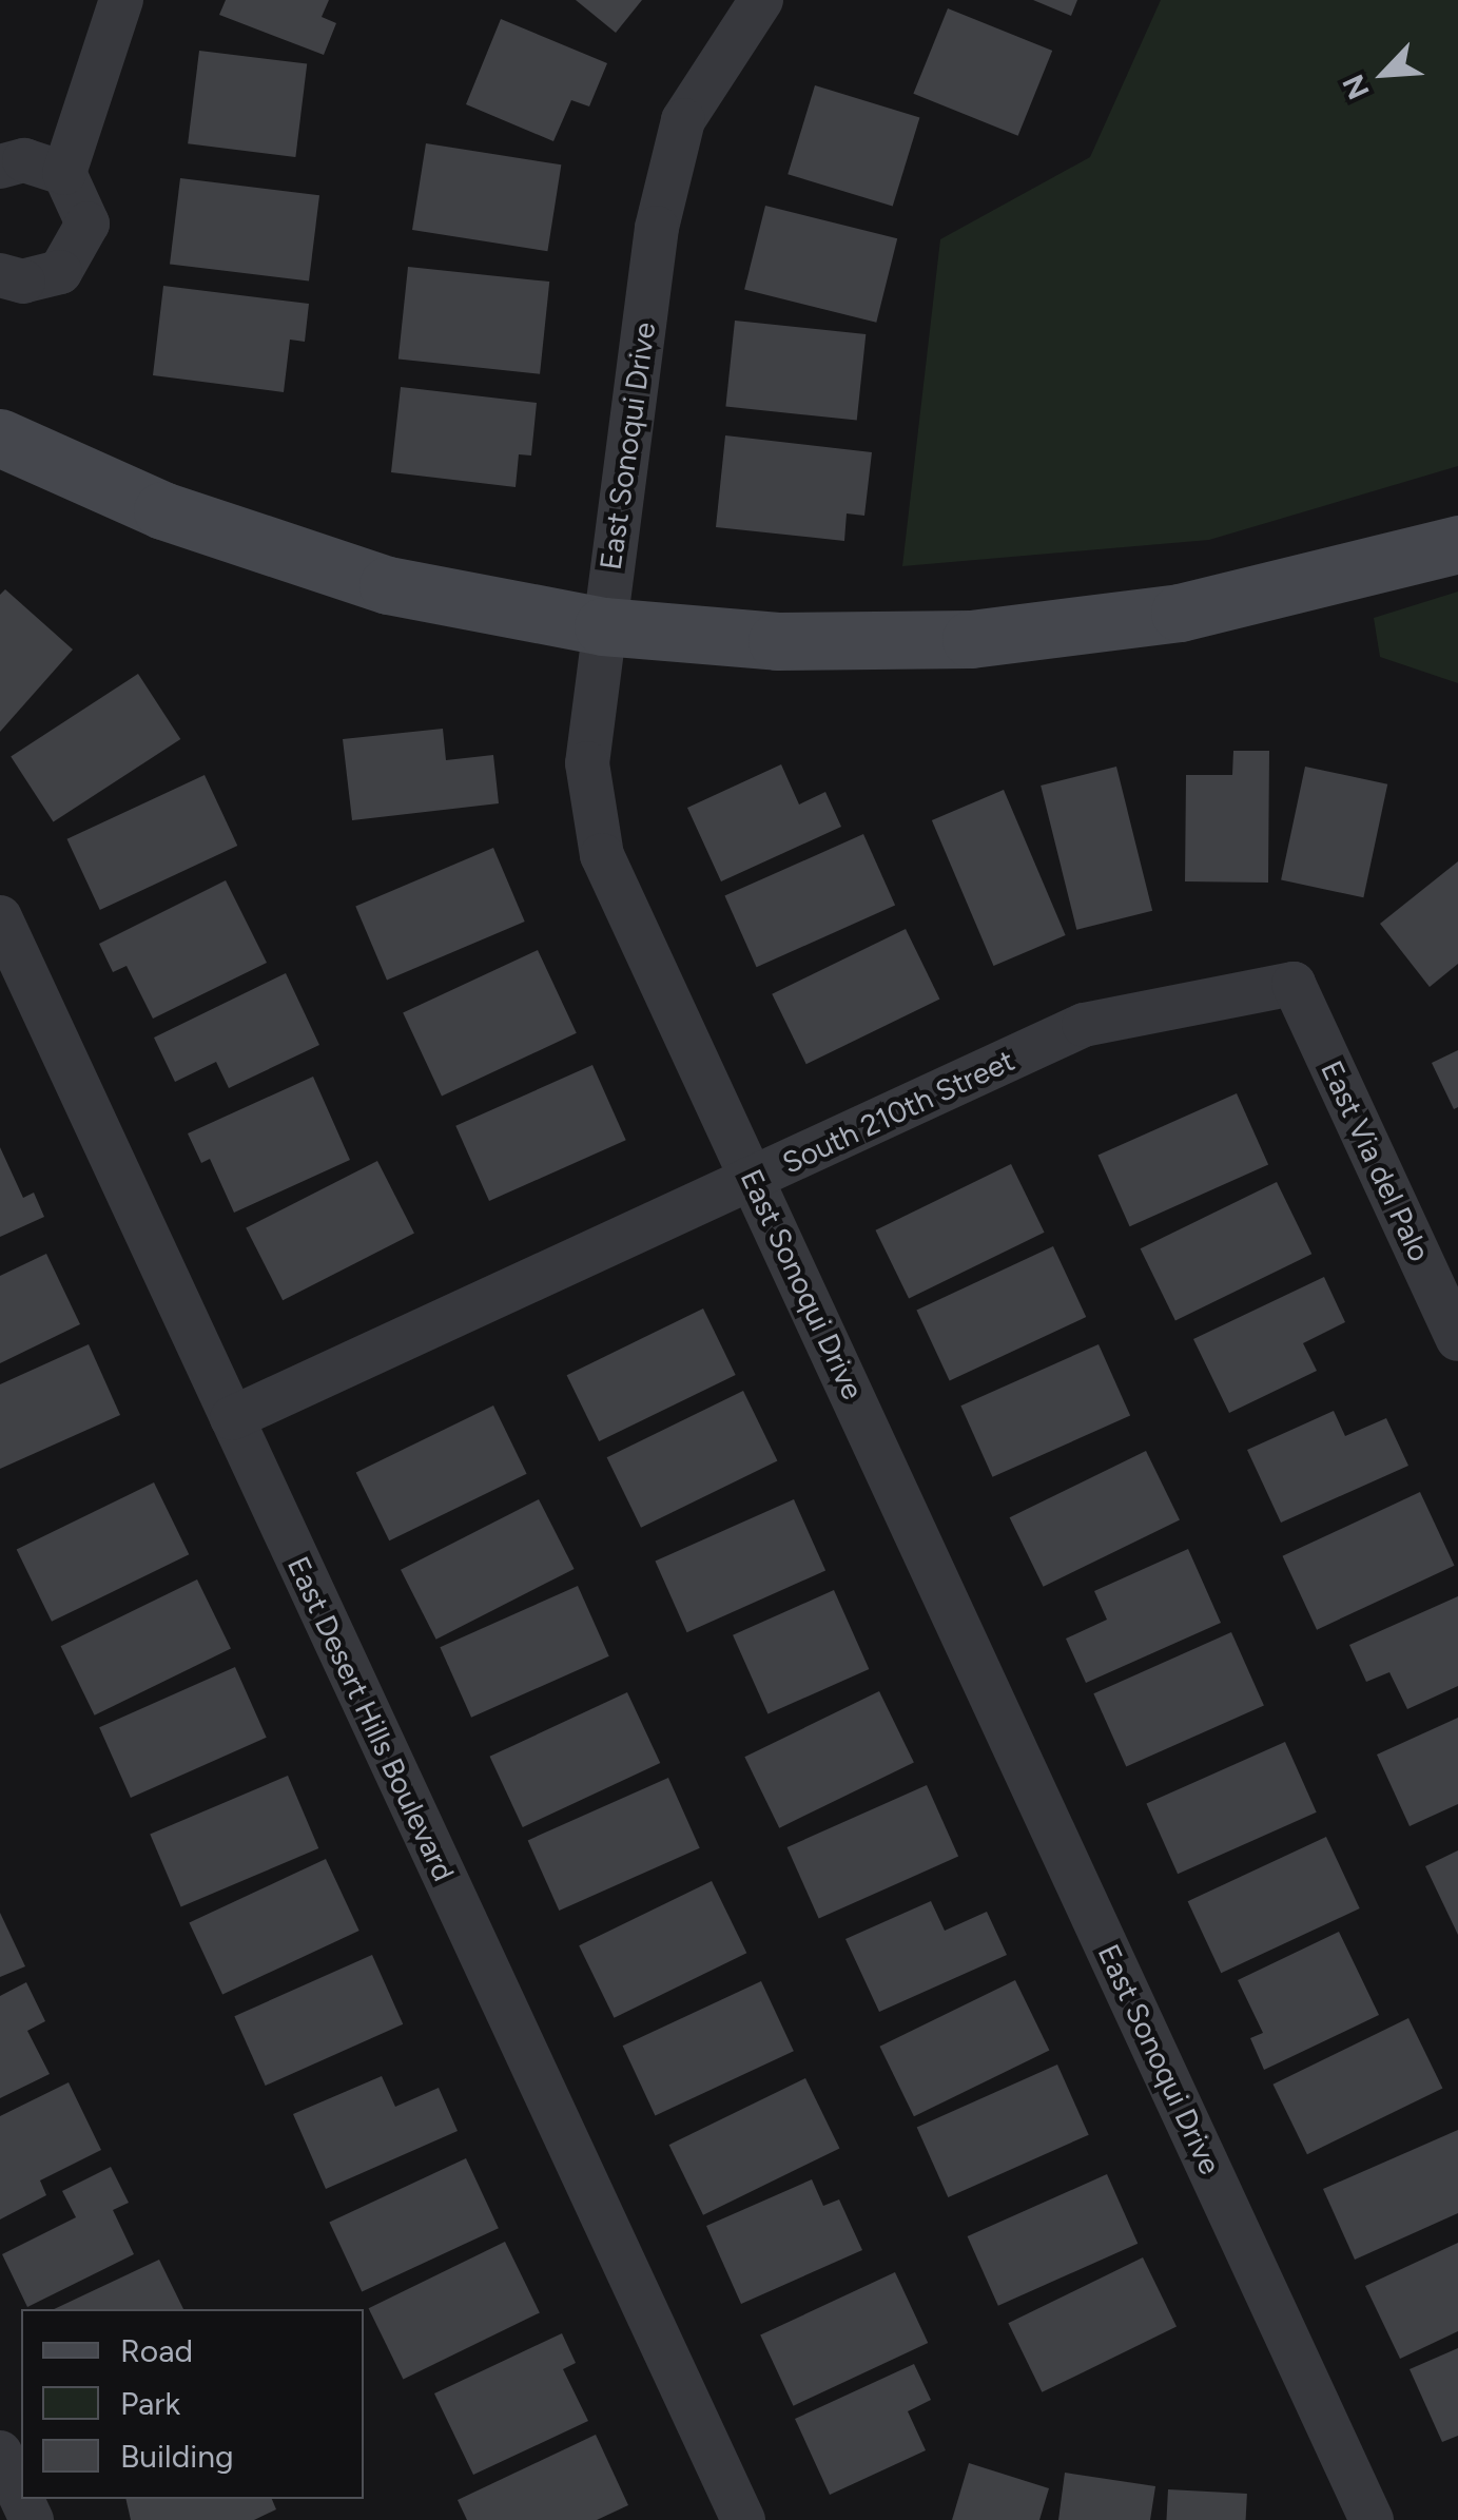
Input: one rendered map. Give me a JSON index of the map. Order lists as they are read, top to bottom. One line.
{"streets":{"street":["East Sonoqui Drive","South 210th Street","East Via del Palo","East Desert Hills Boulevard"]},"crossings":[["East Sonoqui Drive","South 210th Street"],["South 210th Street","East Via del Palo"],["South 210th Street","East Desert Hills Boulevard"]],"legend":["Road","Park","Building"],"north":"bottom left"}
